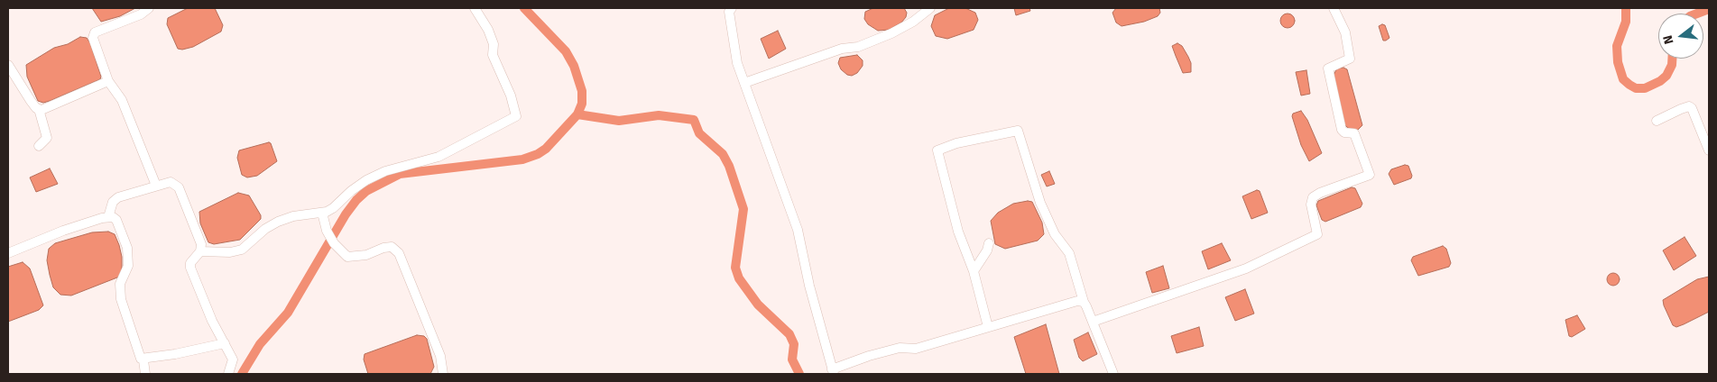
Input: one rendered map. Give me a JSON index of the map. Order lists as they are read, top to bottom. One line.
{"north":"left"}
